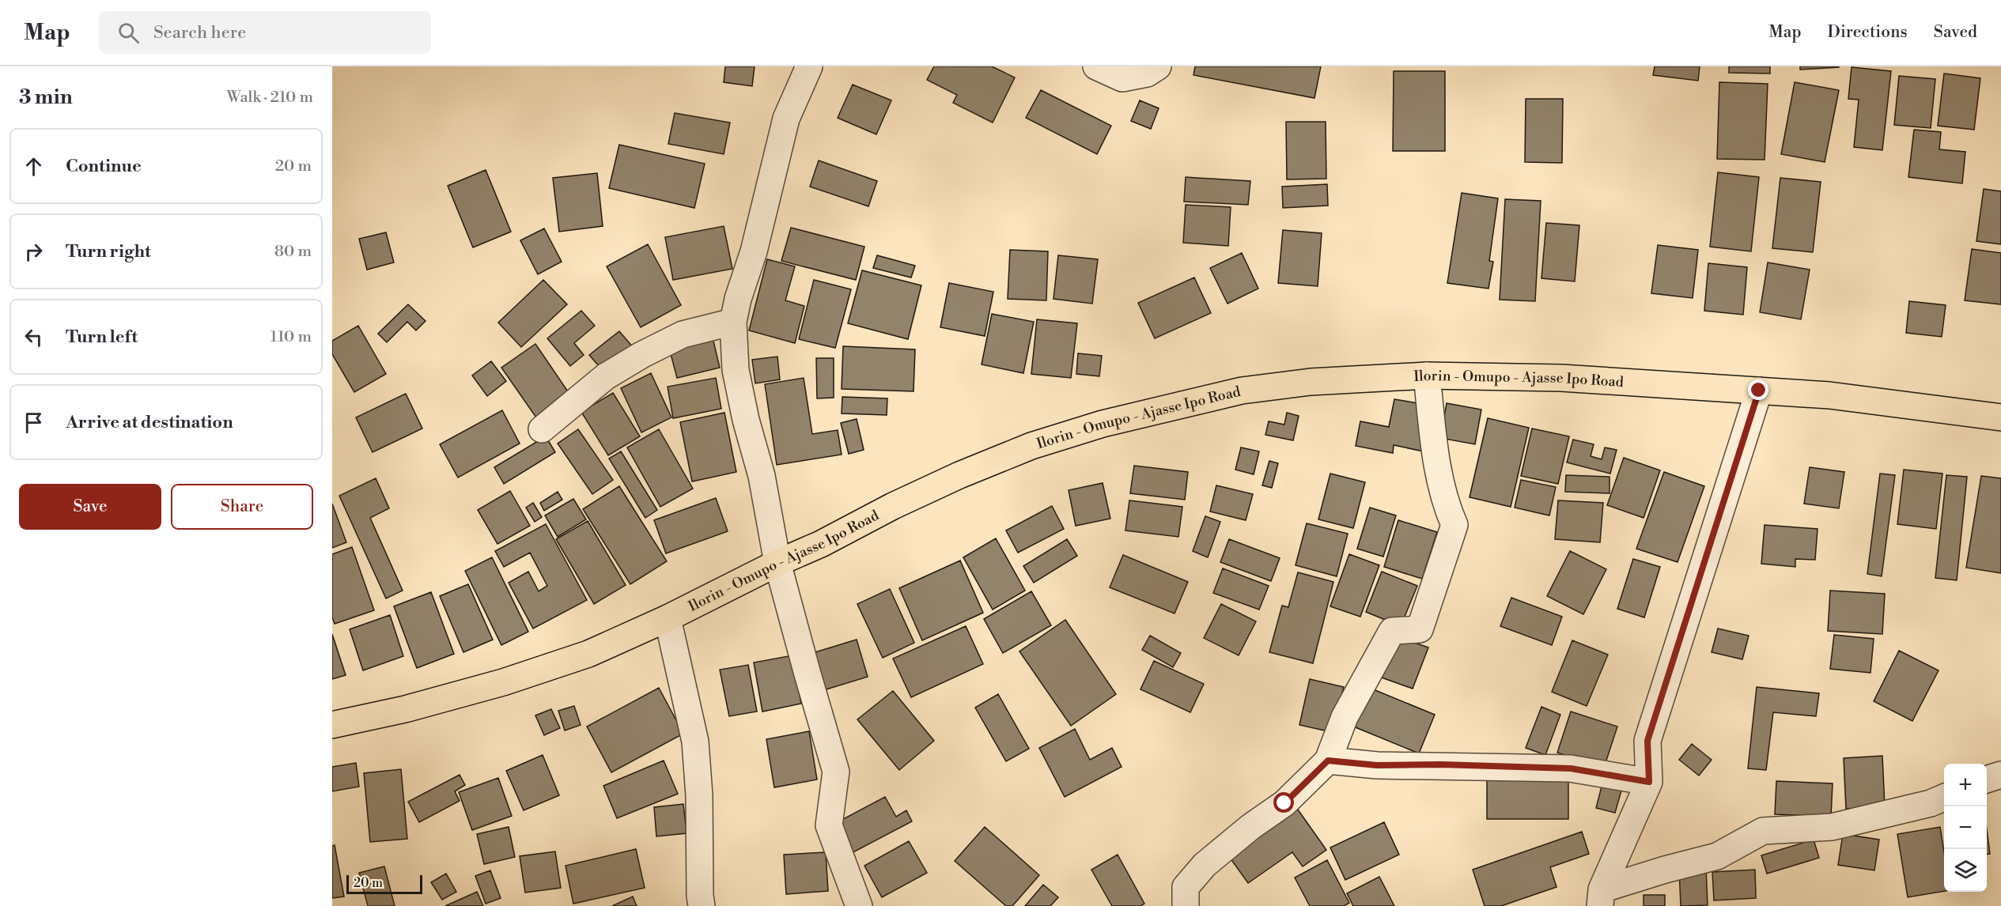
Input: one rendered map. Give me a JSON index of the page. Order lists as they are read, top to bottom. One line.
{"streets":{"highway":["Ilorin - Omupo - Ajasse Ipo Road"]},"scale_bar":"20 m","page":{"header":"Map","search":"Search here","nav":["Map","Directions","Saved"],"heading":["3 min","Walk · 210 m"],"list":[["Continue","20 m"],["Turn right","80 m"],["Turn left","110 m"],"Arrive at destination"],"buttons":["Save","Share"],"map_buttons":["+","−"],"scale":"20 m"}}
